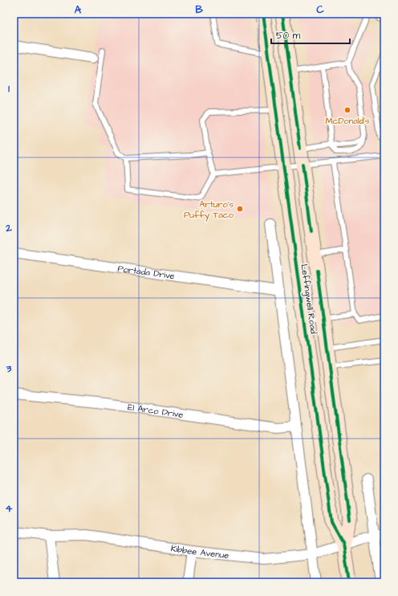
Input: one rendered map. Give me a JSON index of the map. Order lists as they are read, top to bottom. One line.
{"streets":{"main road":["Leffingwell Road"],"street":["Portada Drive","El Arco Drive","Kibbee Avenue"]},"crossings":[["Leffingwell Road","Kibbee Avenue"]],"places":["McDonald's","Arturo's Puffy Taco"],"scale_bar":"50 m","grid":{"columns":["A","B","C"],"rows":["1","2","3","4"]}}
